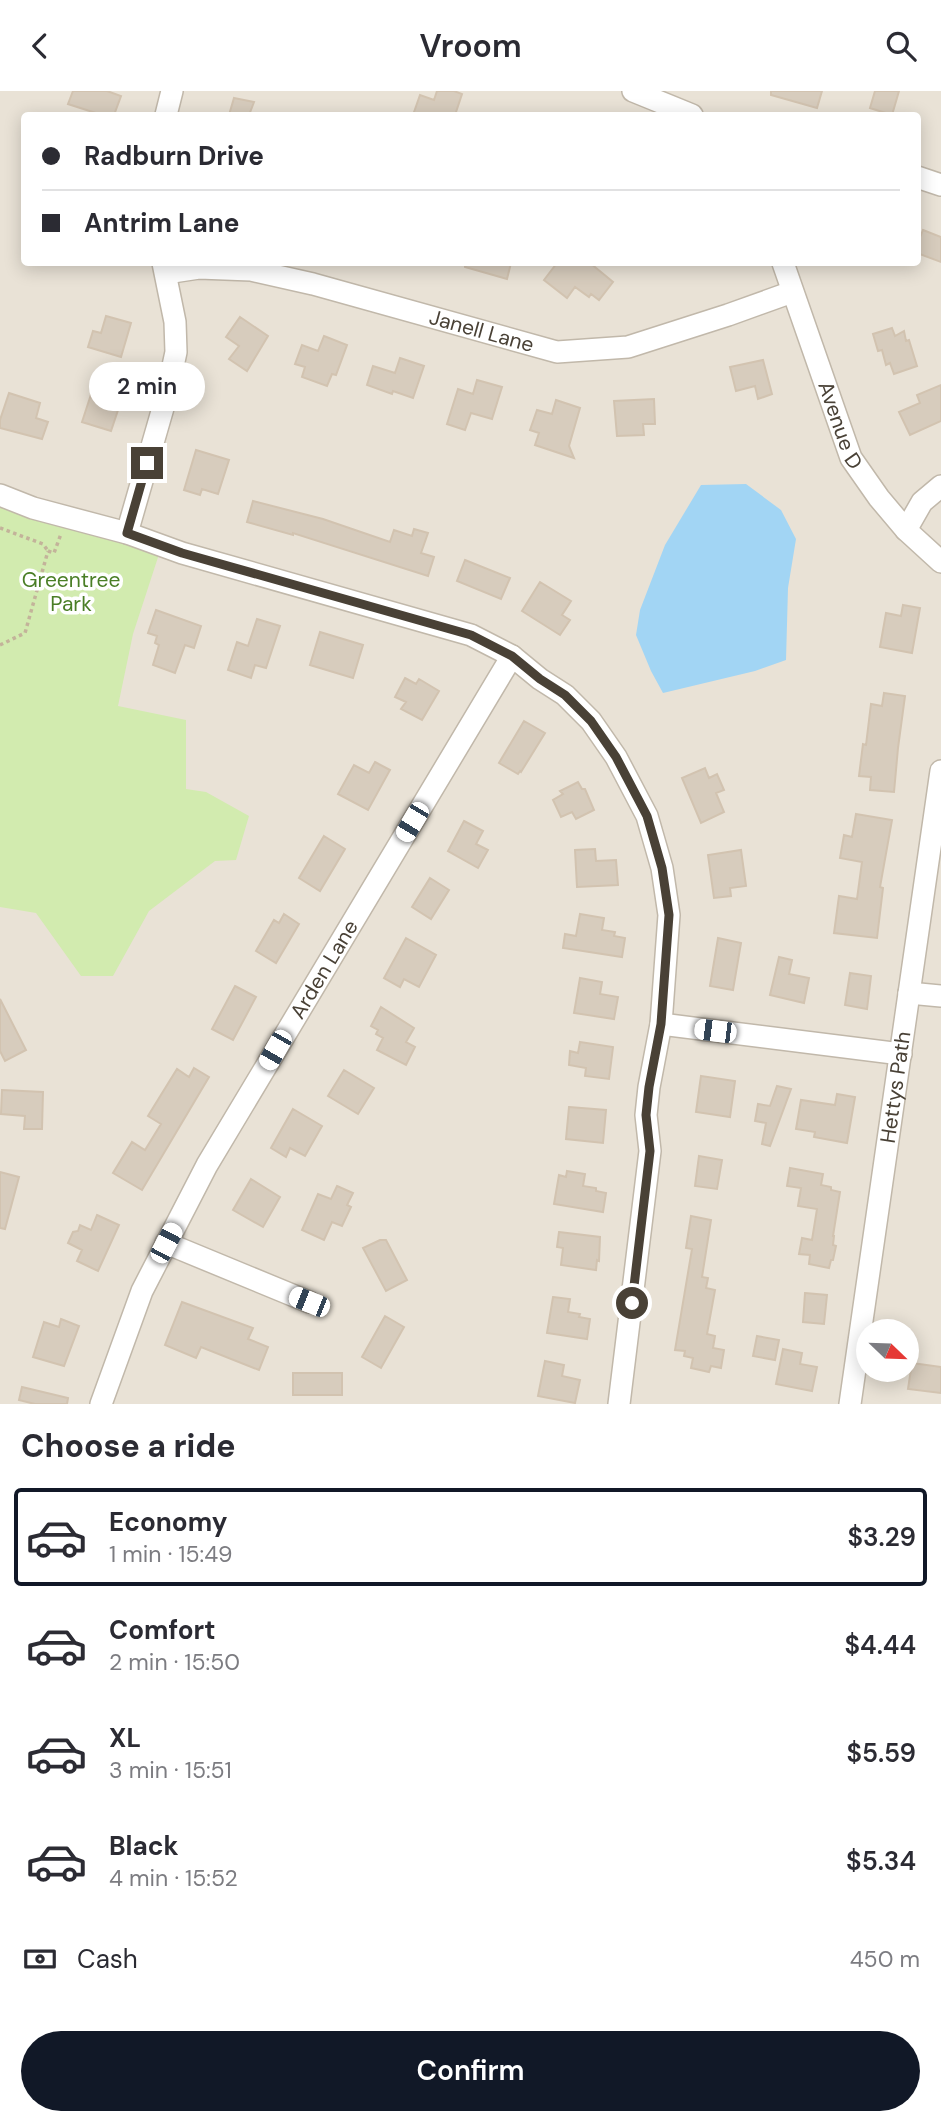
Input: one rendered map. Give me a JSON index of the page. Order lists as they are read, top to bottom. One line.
{"streets":{"street":["Janell Lane","Avenue D","Arden Lane","Hettys Path"]},"crossings":[["Janell Lane","Avenue D"]],"parks":["Greentree Park"],"north":"bottom right","page":{"header":"Vroom","banner":["Radburn Drive","Antrim Lane"],"bubble":"2 min","heading":"Choose a ride","list":[{"name":"Economy","note":"1 min · 15:49","value":"$3.29"},{"name":"Comfort","note":"2 min · 15:50","value":"$4.44"},{"name":"XL","note":"3 min · 15:51","value":"$5.59"},{"name":"Black","note":"4 min · 15:52","value":"$5.34"}],"pay":["Cash","450 m"],"buttons":"Confirm"}}
